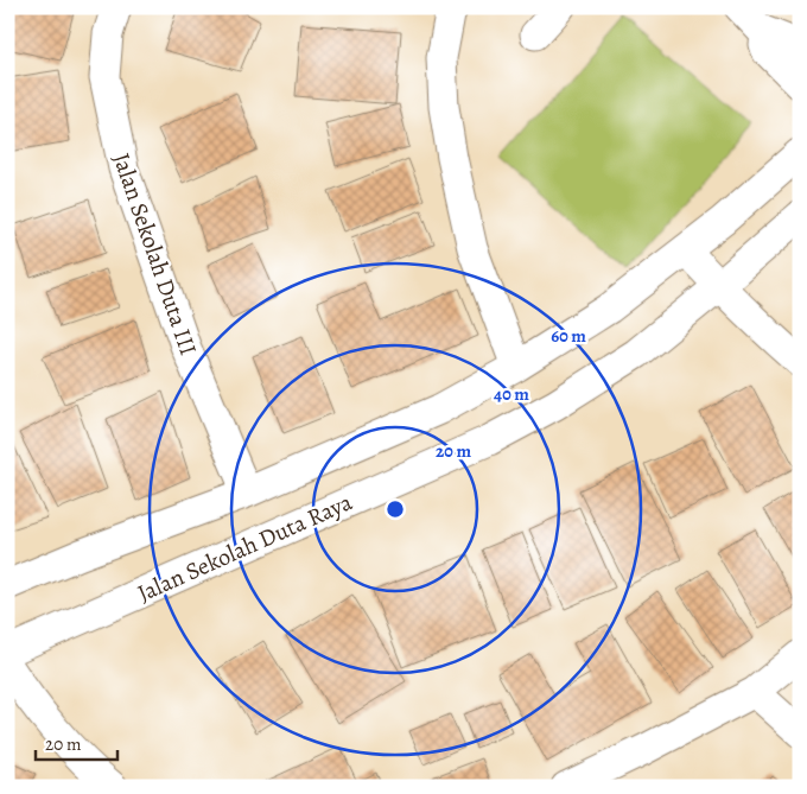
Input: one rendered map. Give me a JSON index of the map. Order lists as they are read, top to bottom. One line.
{"streets":{"street":["Jalan Sekolah Duta III","Jalan Sekolah Duta Raya"]},"crossings":[["Jalan Sekolah Duta III","Jalan Sekolah Duta Raya"]],"scale_bar":"20 m","rings":["60 m","40 m","20 m"]}
